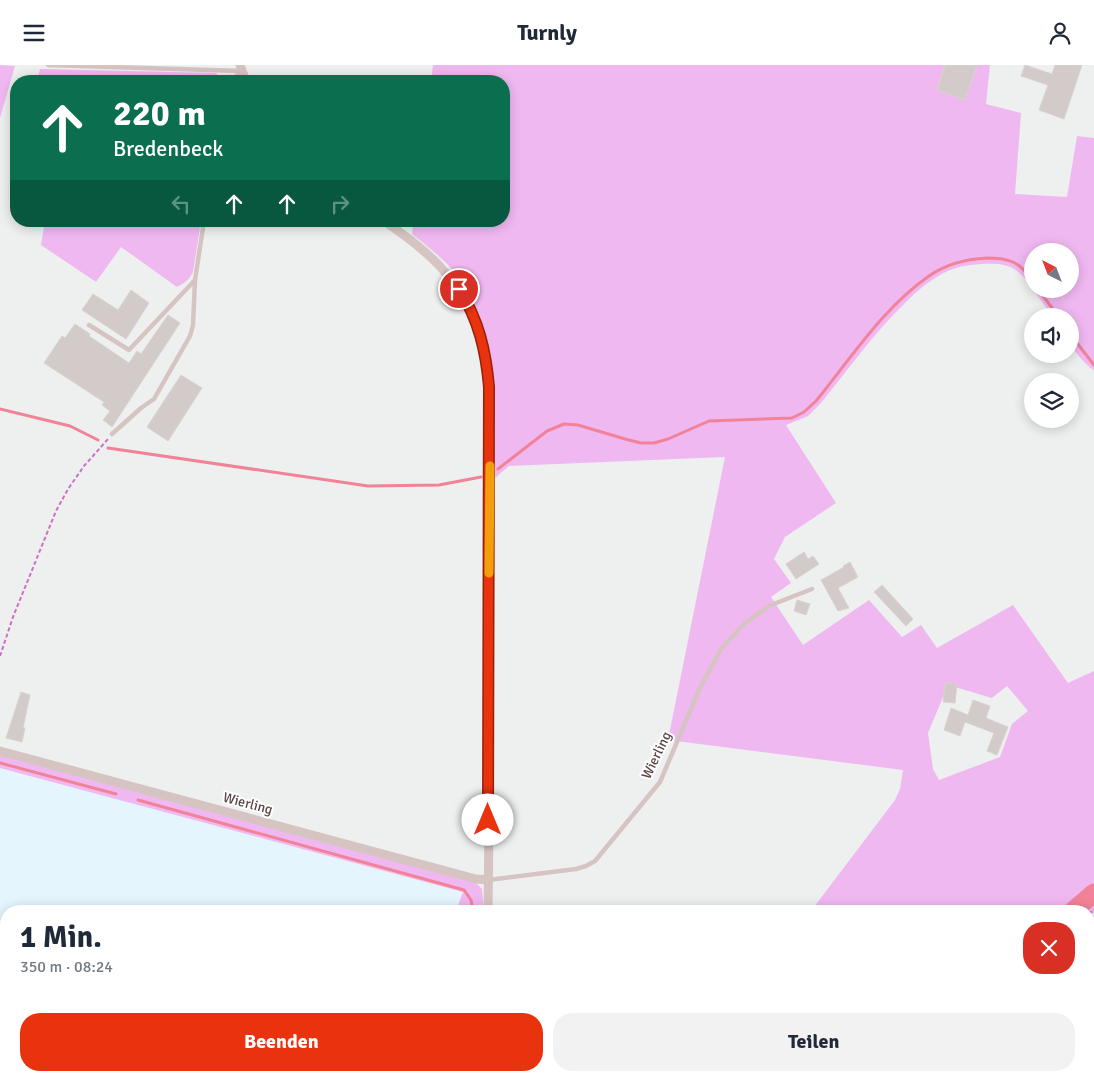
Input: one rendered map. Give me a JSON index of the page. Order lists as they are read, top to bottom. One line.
{"streets":{"street":["Wierling"]},"north":"top left","page":{"header":"Turnly","turn":["220 m","Bredenbeck"],"heading":["1 Min.","350 m · 08:24"],"buttons":["Beenden","Teilen"]}}
